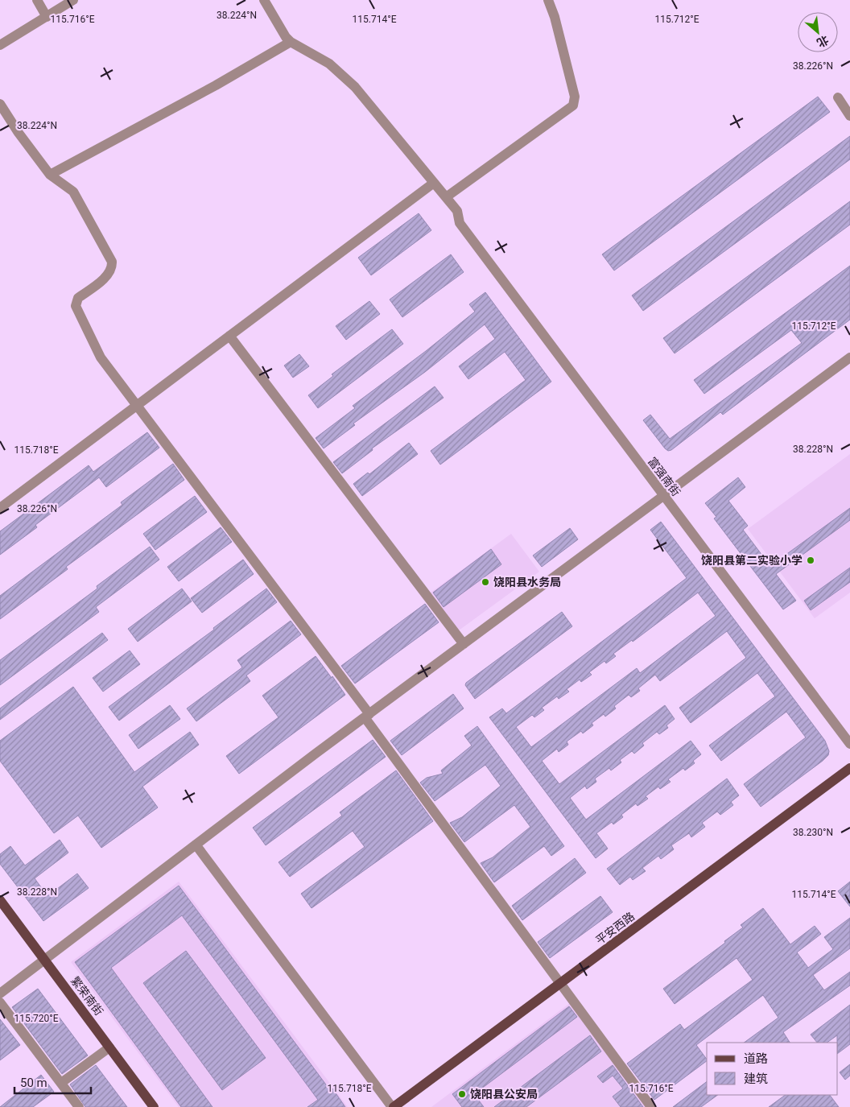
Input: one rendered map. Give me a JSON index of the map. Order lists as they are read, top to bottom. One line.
{"streets":{"main road":["平安西路","繁荣南街"],"street":["富强南街"]},"places":["饶阳县第二实验小学","饶阳县水务局","饶阳县公安局"],"legend":["道路","建筑"],"scale_bar":"50 m","north":"bottom right","coordinates":["38.224°N","115.716°E","115.714°E","115.712°E","38.226°N","38.228°N","115.718°E","38.230°N","115.720°E"]}
